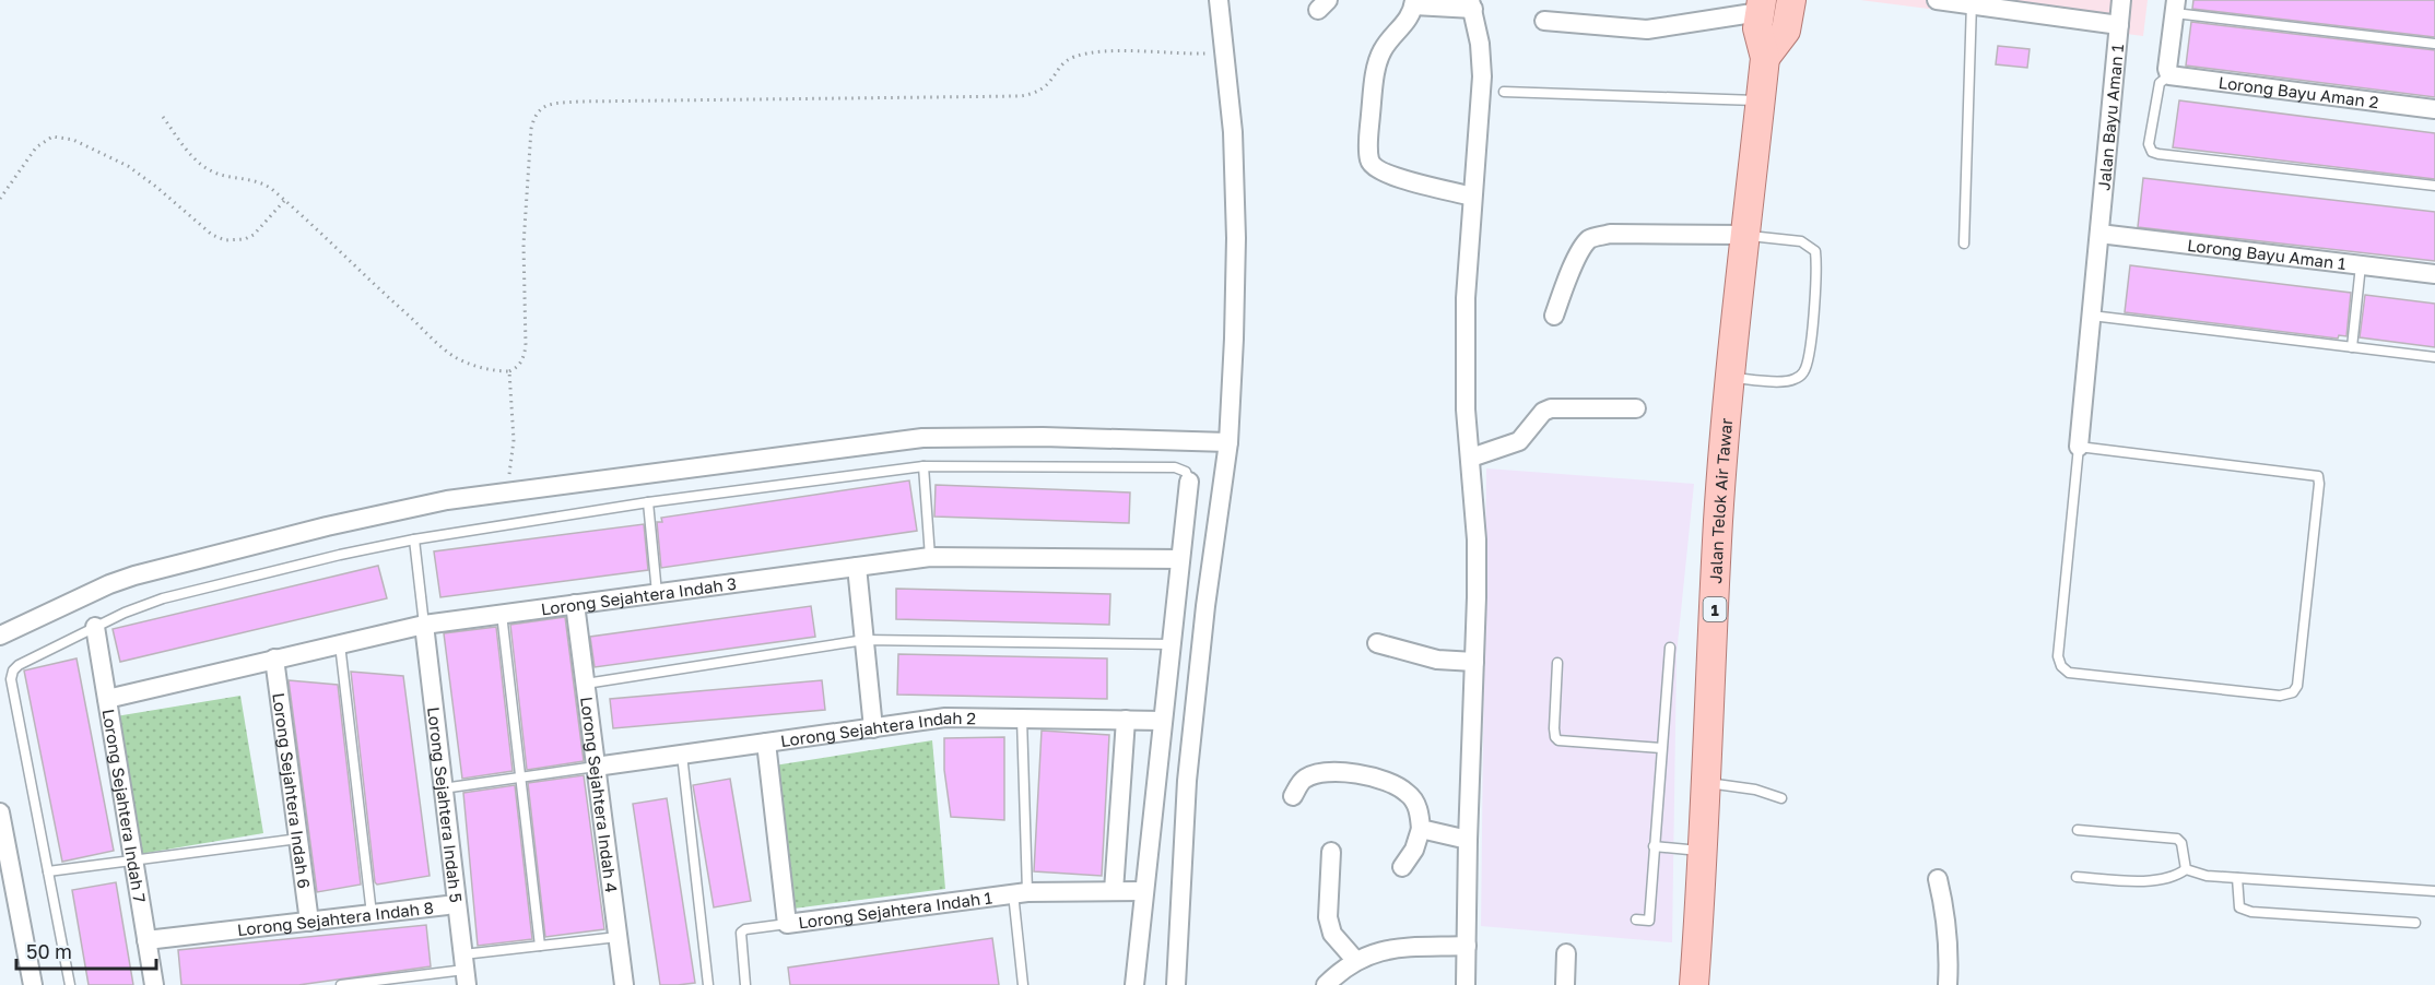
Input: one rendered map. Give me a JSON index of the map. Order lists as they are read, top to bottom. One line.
{"streets":{"main road":["Jalan Telok Air Tawar","1"],"street":["Lorong Bayu Aman 2","Jalan Bayu Aman 1","Lorong Bayu Aman 1","Lorong Sejahtera Indah 3","Lorong Sejahtera Indah 2","Lorong Sejahtera Indah 6","Lorong Sejahtera Indah 4","Lorong Sejahtera Indah 5","Lorong Sejahtera Indah 7","Lorong Sejahtera Indah 1","Lorong Sejahtera Indah 8"]},"crossings":[["Jalan Bayu Aman 1","Lorong Bayu Aman 1"],["Lorong Sejahtera Indah 3","Lorong Sejahtera Indah 6"],["Lorong Sejahtera Indah 3","Lorong Sejahtera Indah 4"],["Lorong Sejahtera Indah 3","Lorong Sejahtera Indah 5"],["Lorong Sejahtera Indah 3","Lorong Sejahtera Indah 7"],["Lorong Sejahtera Indah 2","Lorong Sejahtera Indah 4"],["Lorong Sejahtera Indah 2","Lorong Sejahtera Indah 1"],["Lorong Sejahtera Indah 6","Lorong Sejahtera Indah 8"],["Lorong Sejahtera Indah 7","Lorong Sejahtera Indah 8"]],"scale_bar":"50 m"}
